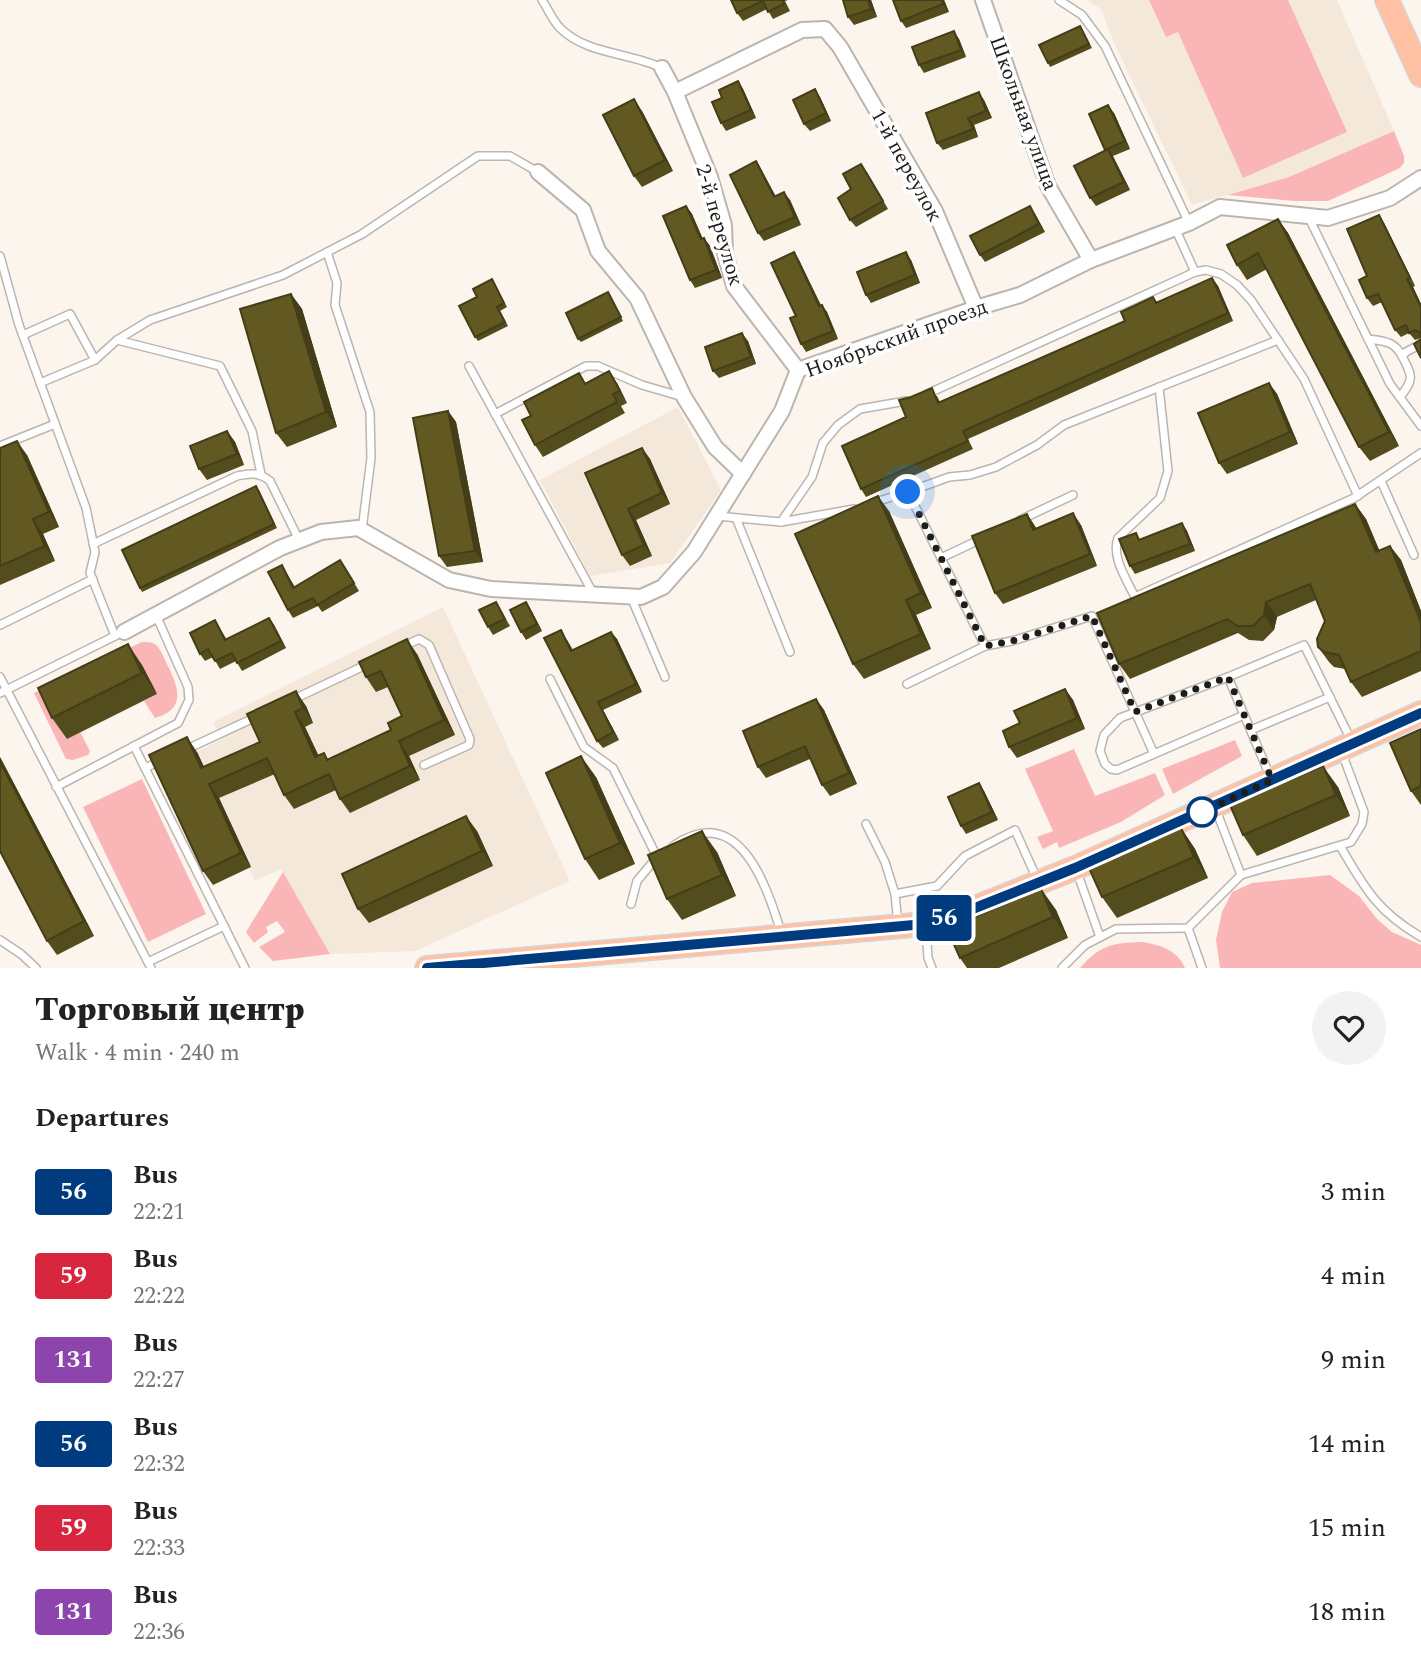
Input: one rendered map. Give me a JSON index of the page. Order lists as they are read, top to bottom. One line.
{"streets":{"street":["Школьная улица","1-й переулок","2-й переулок","Ноябрьский проезд"]},"crossings":[["Школьная улица","Ноябрьский проезд"],["1-й переулок","2-й переулок"],["1-й переулок","Ноябрьский проезд"],["2-й переулок","Ноябрьский проезд"]],"lines":["bus line 56"],"page":{"on_map":"56","heading":[["Торговый центр","Walk · 4 min · 240 m"],"Departures"],"list":[{"mark":"56","name":"Bus","note":"22:21","value":"3 min"},{"mark":"59","name":"Bus","note":"22:22","value":"4 min"},{"mark":"131","name":"Bus","note":"22:27","value":"9 min"},{"mark":"56","name":"Bus","note":"22:32","value":"14 min"},{"mark":"59","name":"Bus","note":"22:33","value":"15 min"},{"mark":"131","name":"Bus","note":"22:36","value":"18 min"}]}}
